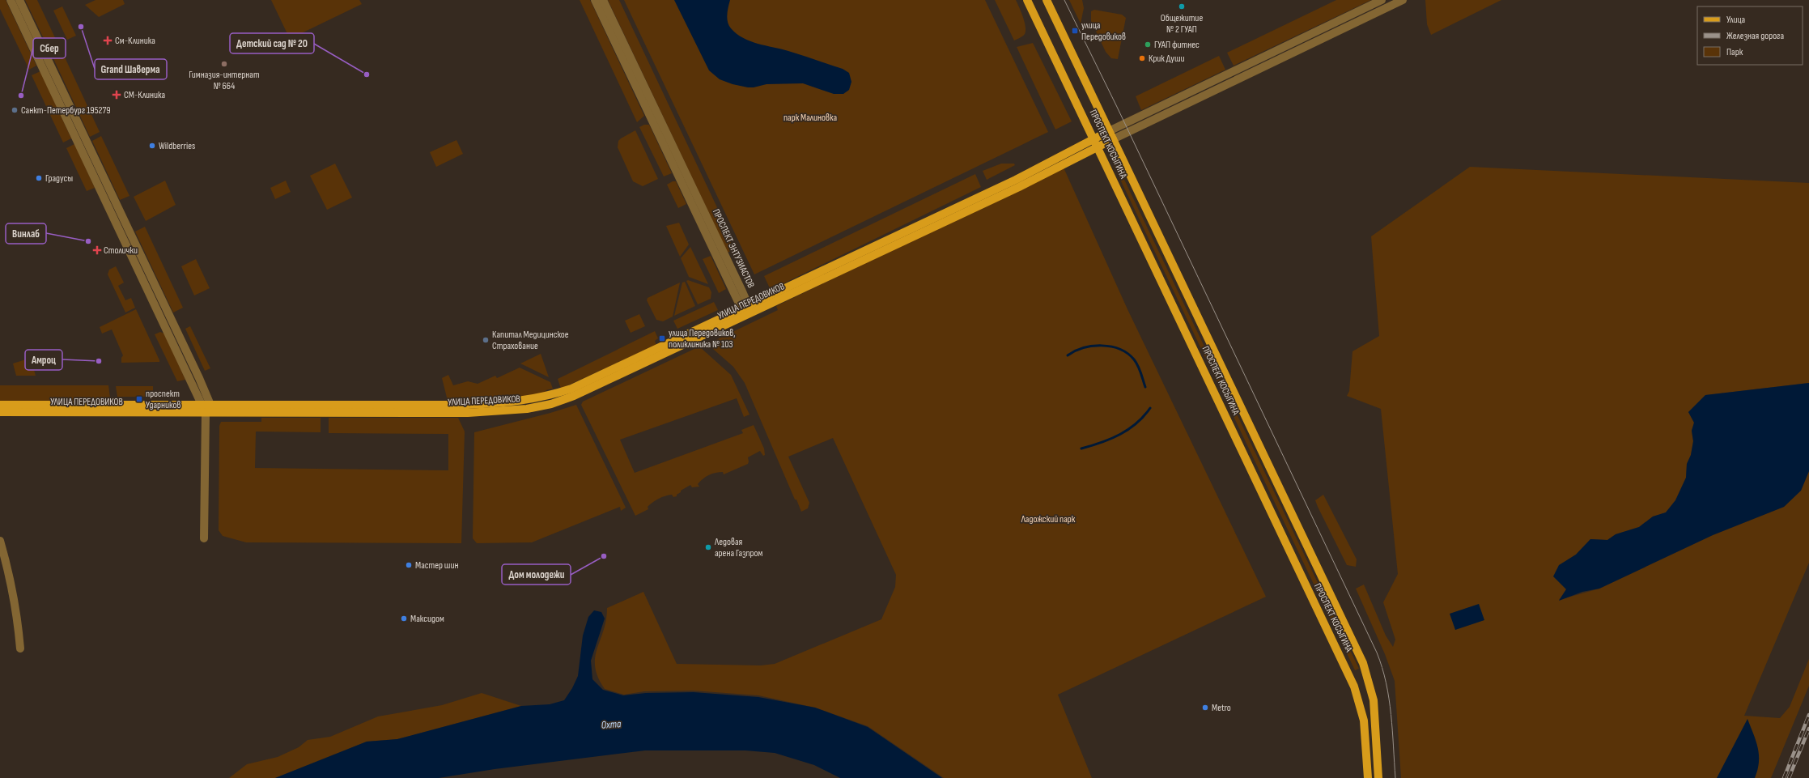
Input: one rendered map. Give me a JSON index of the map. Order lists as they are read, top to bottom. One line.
{"streets":{"main road":["ПРОСПЕКТ КОСЫГИНА","УЛИЦА ПЕРЕДОВИКОВ"],"street":["ПРОСПЕКТ ЭНТУЗИАСТОВ"]},"crossings":[["ПРОСПЕКТ КОСЫГИНА","УЛИЦА ПЕРЕДОВИКОВ"],["ПРОСПЕКТ ЭНТУЗИАСТОВ","УЛИЦА ПЕРЕДОВИКОВ"]],"water":["Охта"],"parks":["парк Малиновка","Ладожский парк"],"places":{"other":["Общежитие № 2 ГУАП","Grand Шаверма","ГУАП фитнес","Крик Души","Гимназия-интернат № 664","Детский сад № 20","Сбер","Санкт-Петербург 195279","Wildberries","Градусы","Винлаб","Капитал Медицинское Страхование","Амроц","Ледовая арена Газпром","Дом молодежи","Мастер шин","Максидом","Metro"],"transit":["улица Передовиков","улица Передовиков, поликлиника № 103","проспект Ударников"],"health":["См-Клиника","СМ-Клиника","Столички"]},"legend":["Улица","Железная дорога","Парк"]}
